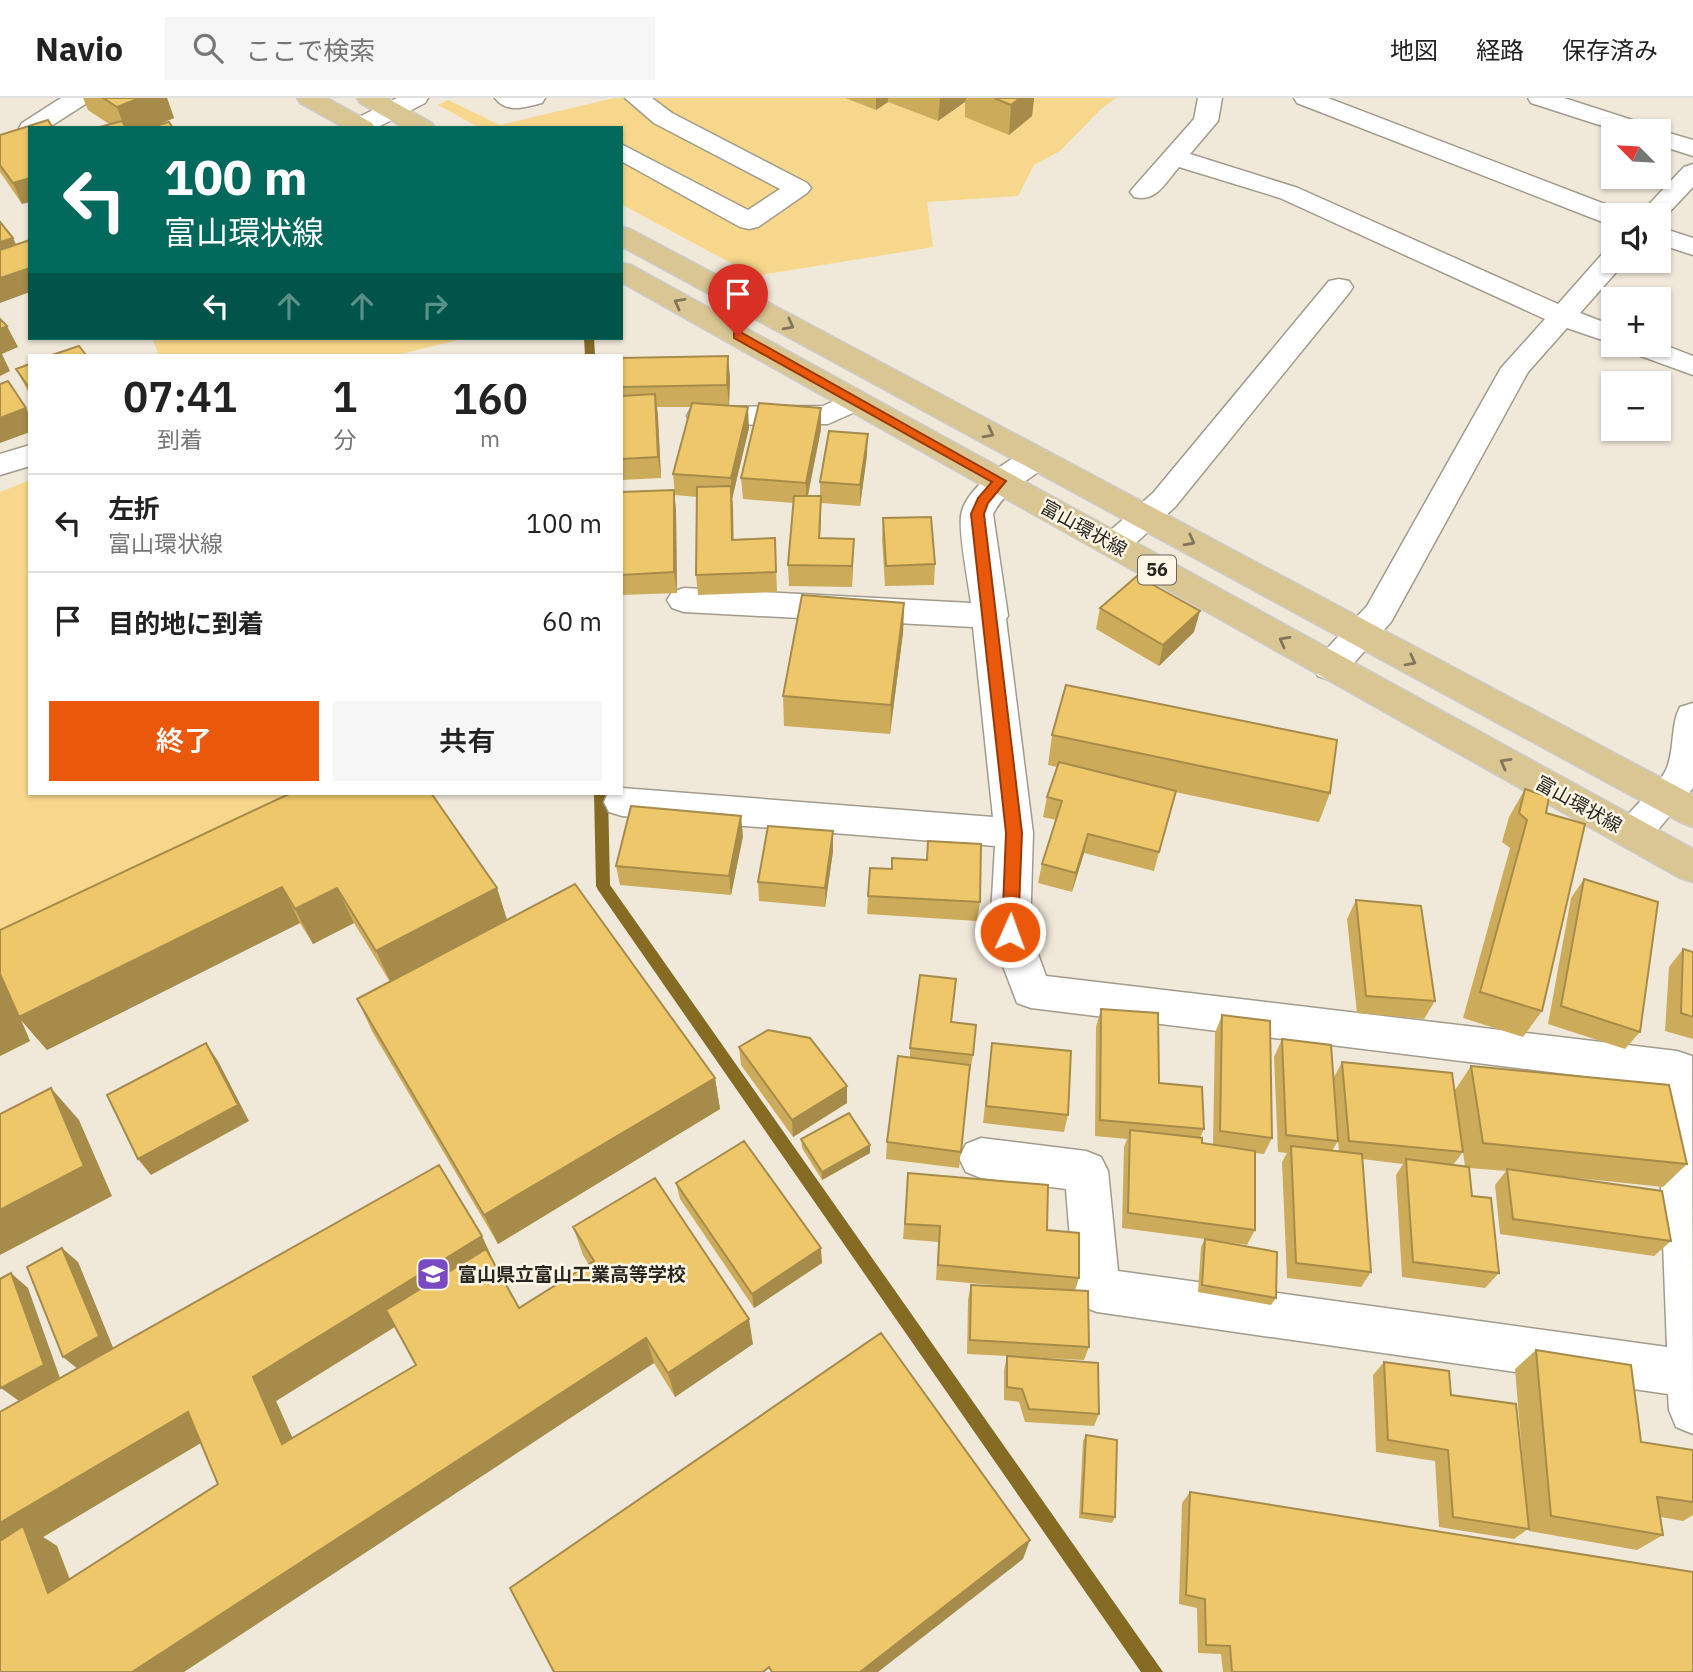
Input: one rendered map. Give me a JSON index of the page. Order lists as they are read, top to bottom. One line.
{"streets":{"main road":["富山環状線","56"]},"places":{"school or university":["富山県立富山工業高等学校"]},"north":"top left","page":{"header":"Navio","search":"ここで検索","nav":["地図","経路","保存済み"],"map_buttons":["+","−"],"turn":["100 m","富山環状線"],"eta":["07:41","到着","1","分","160","m"],"list":[{"name":"左折","note":"富山環状線","value":"100 m"},{"name":"目的地に到着","value":"60 m"}],"buttons":["終了","共有"]}}
